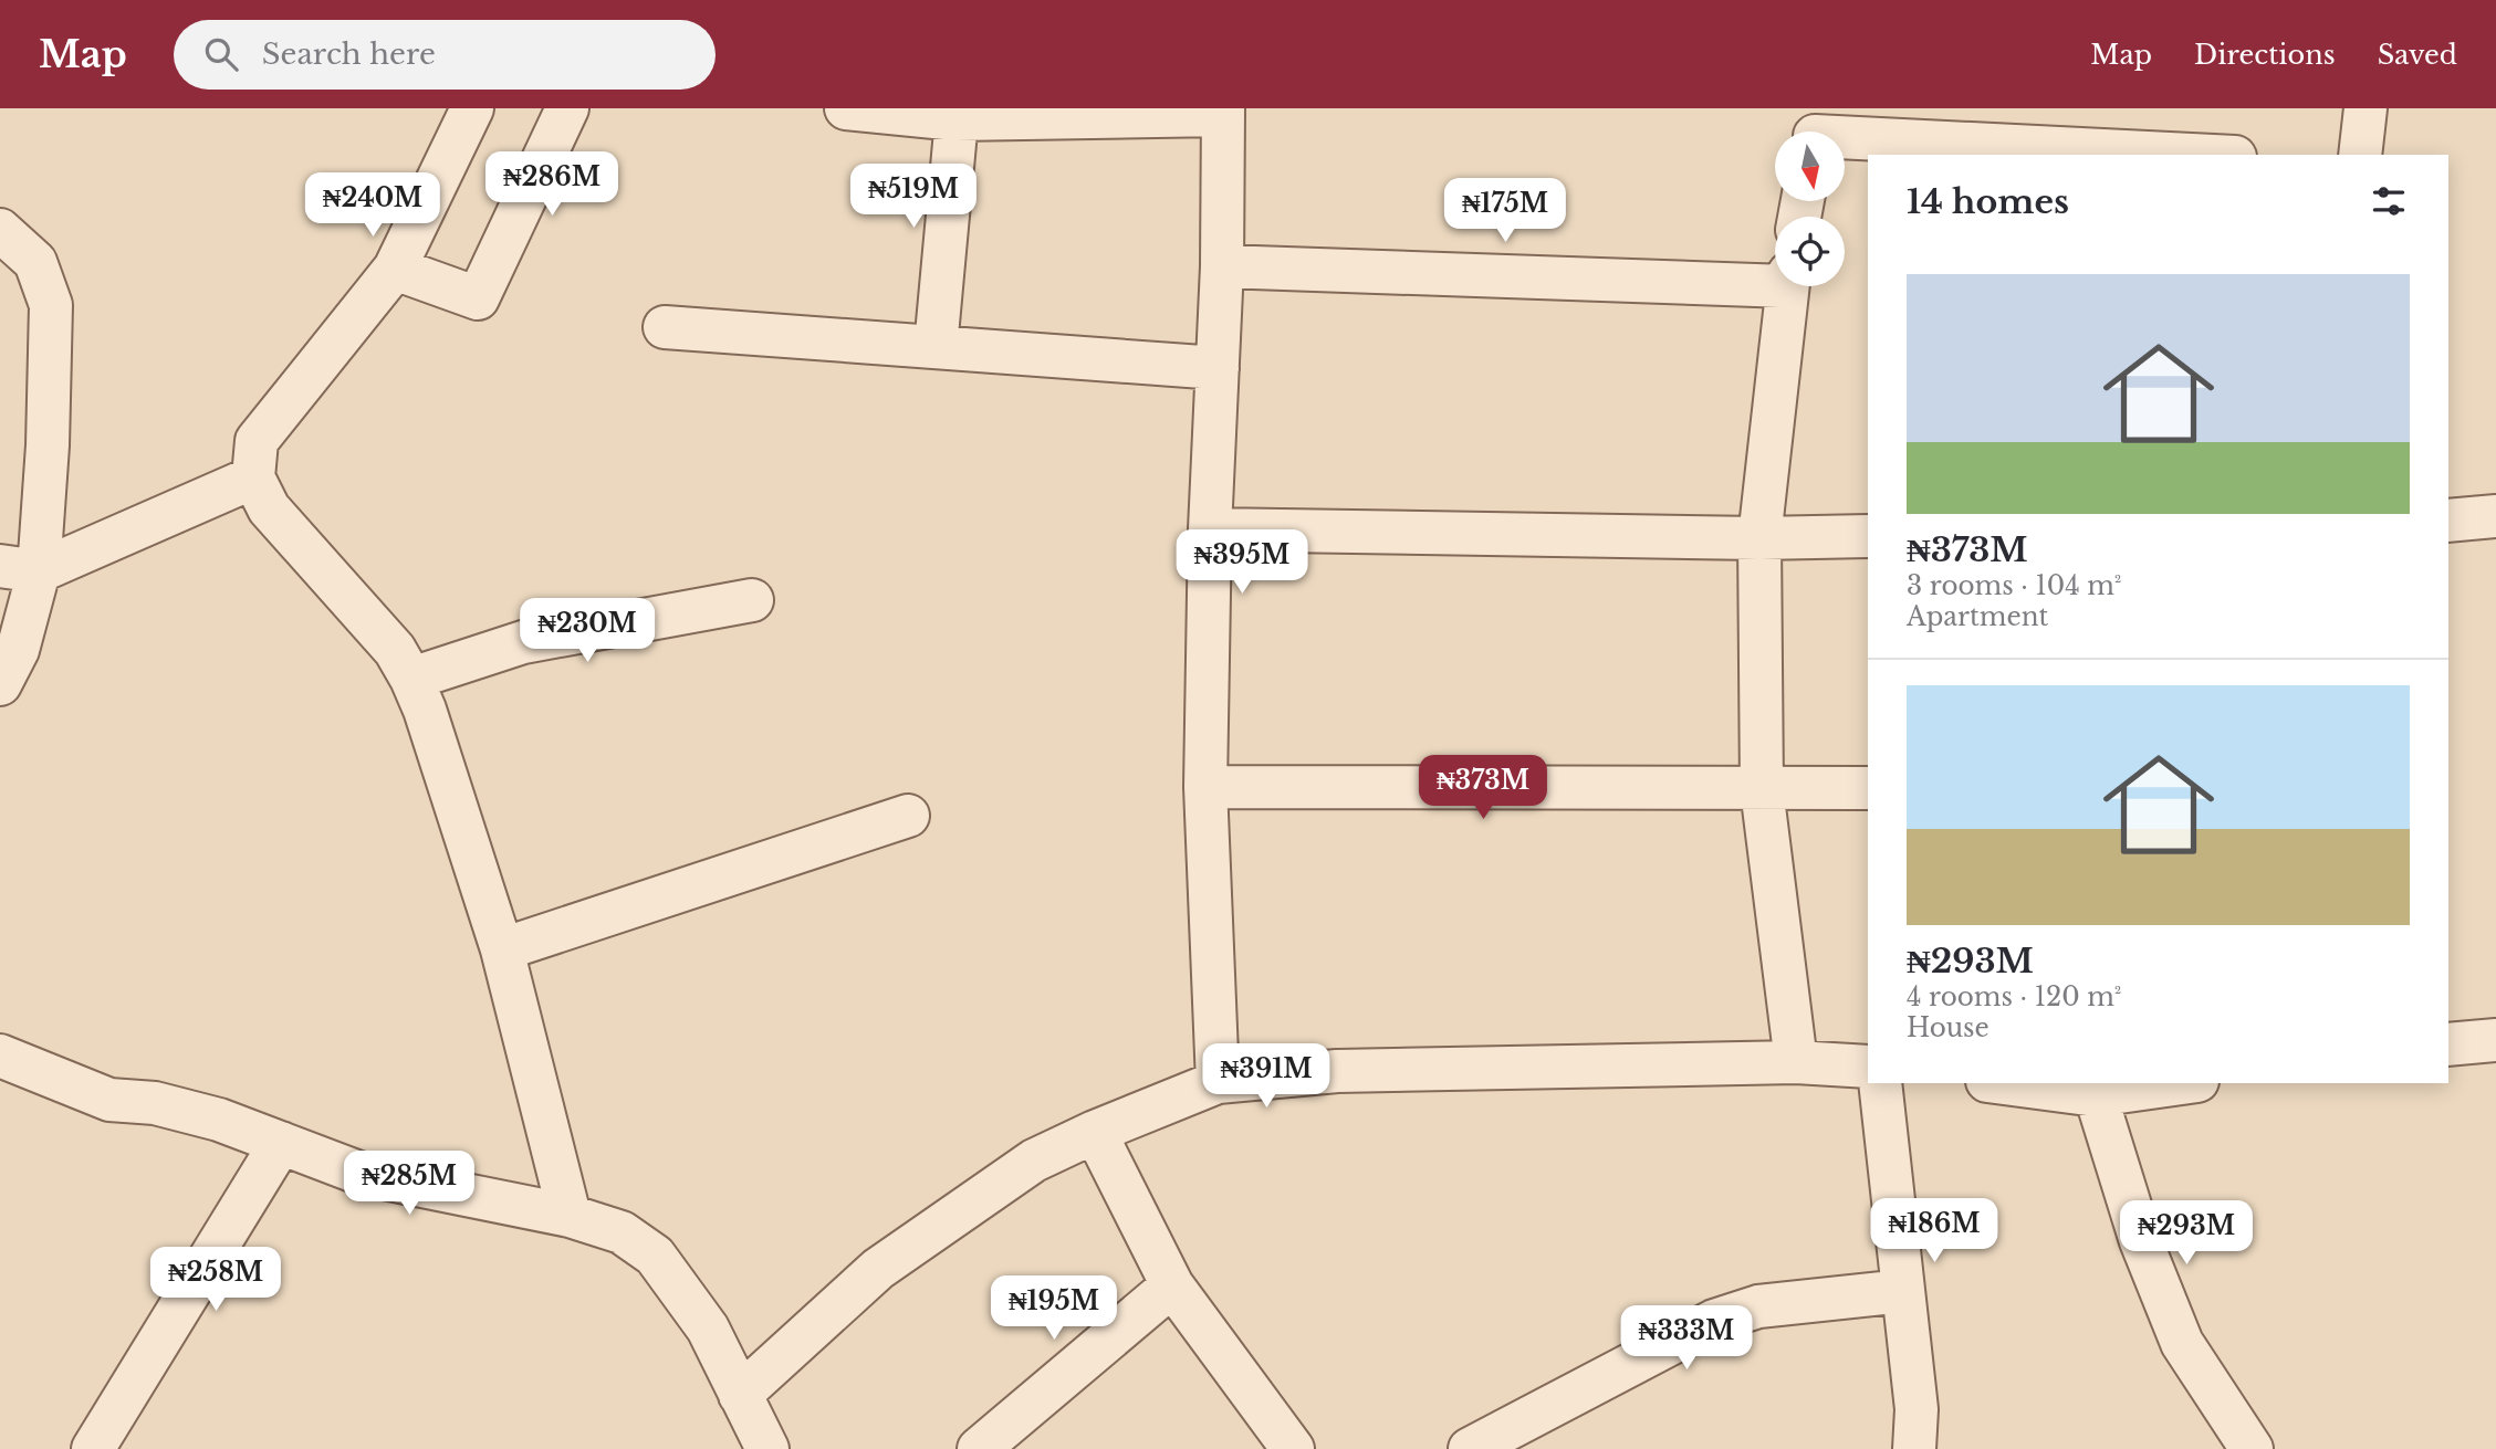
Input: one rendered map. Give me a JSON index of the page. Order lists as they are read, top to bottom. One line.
{"north":"bottom","page":{"header":"Map","search":"Search here","nav":["Map","Directions","Saved"],"price":["₦286M","₦519M","₦240M","₦175M","₦395M","₦230M","₦373M","₦391M","₦285M","₦186M","₦293M","₦258M","₦195M","₦333M"],"heading":"14 homes","list":[{"name":"₦373M","note":"3 rooms · 104 m² · Apartment"},{"name":"₦293M","note":"4 rooms · 120 m² · House"}]}}
